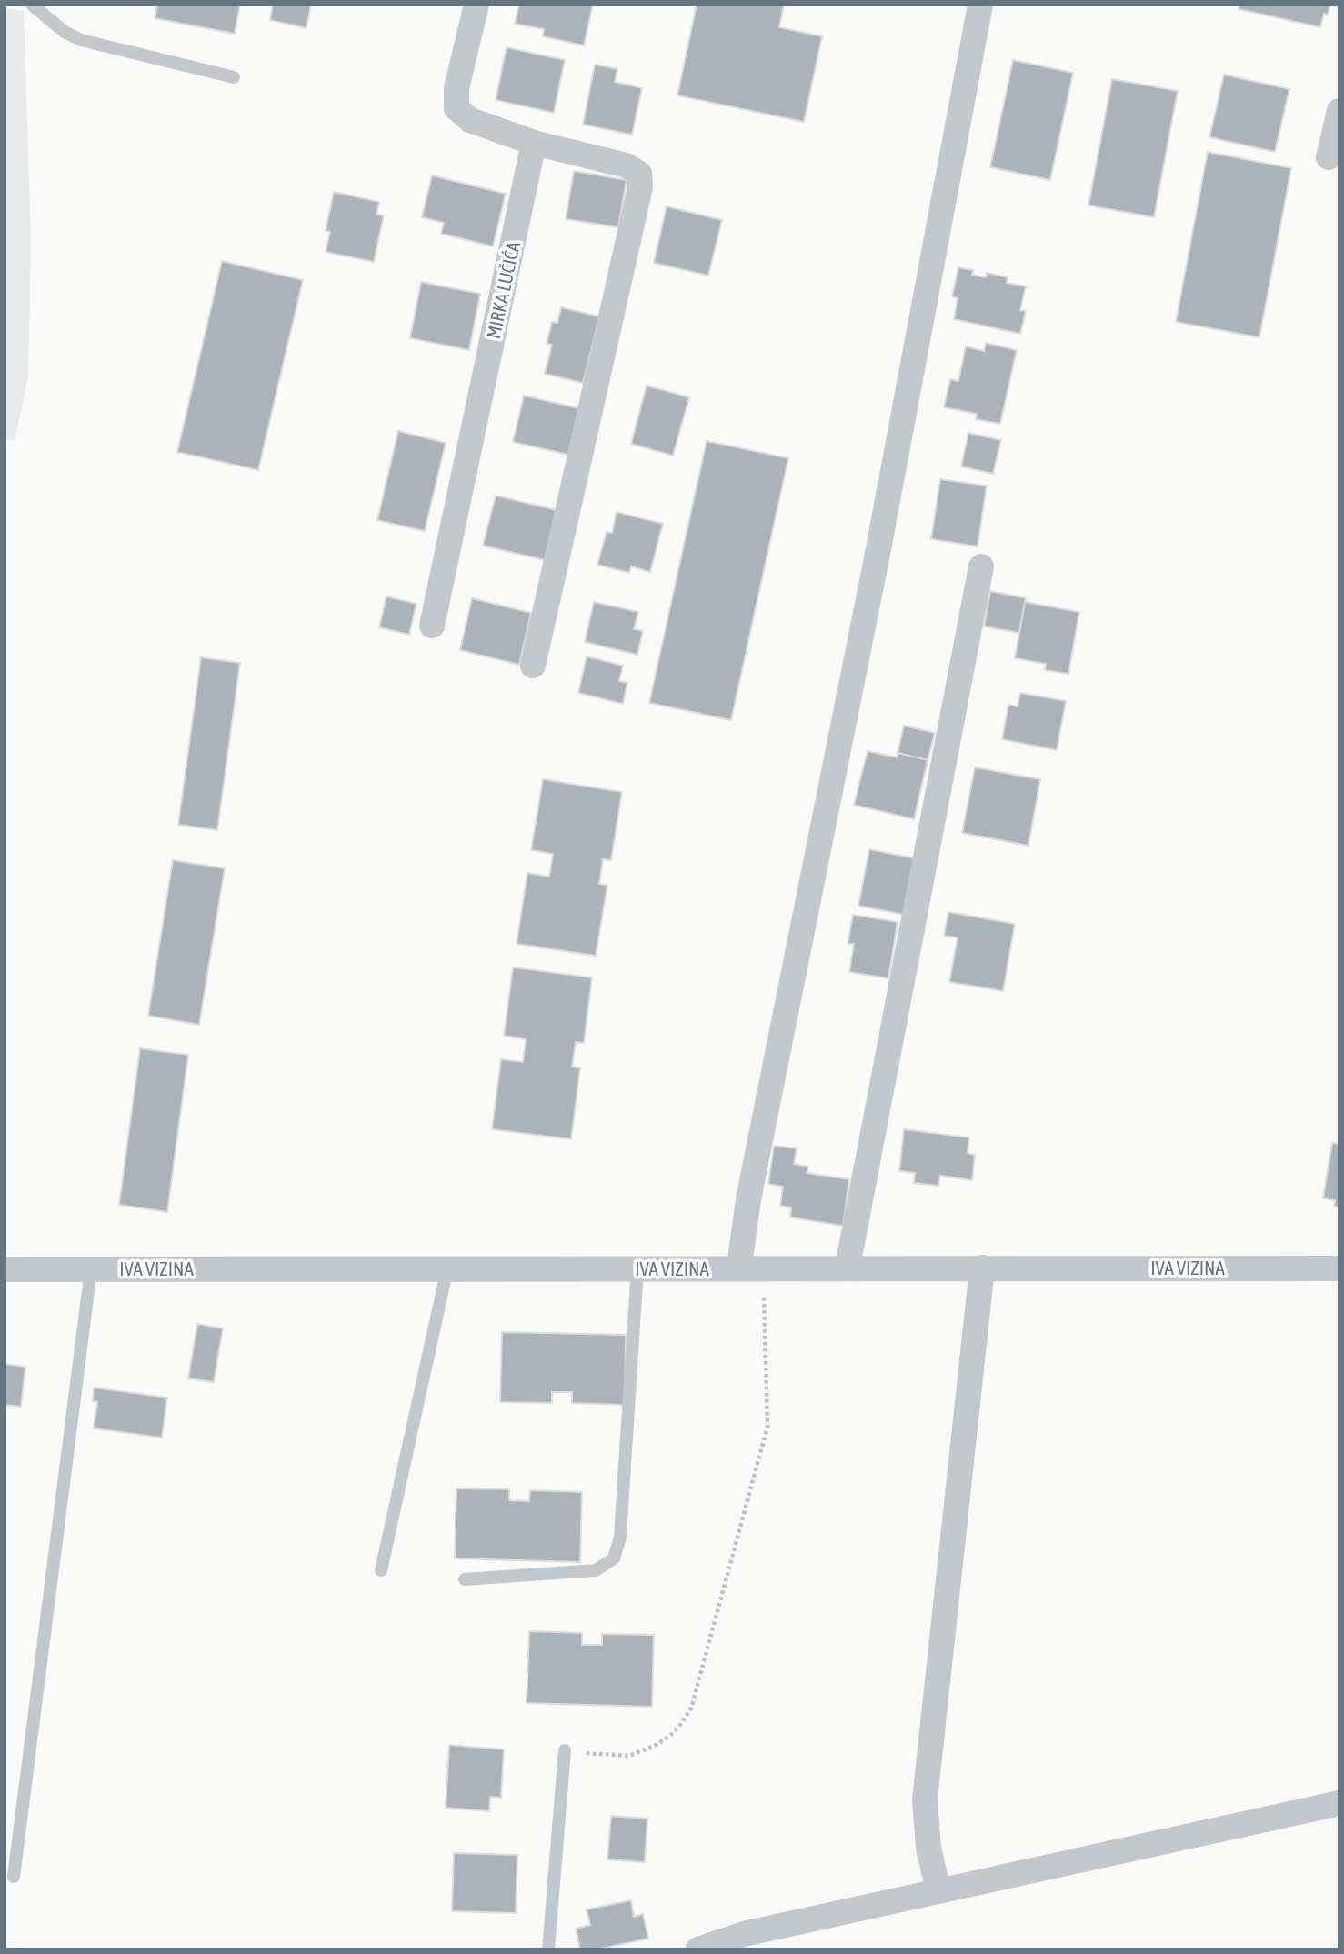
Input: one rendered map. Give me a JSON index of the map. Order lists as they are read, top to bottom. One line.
{"streets":{"street":["MIRKA LUČIĆA","IVA VIZINA"]}}
